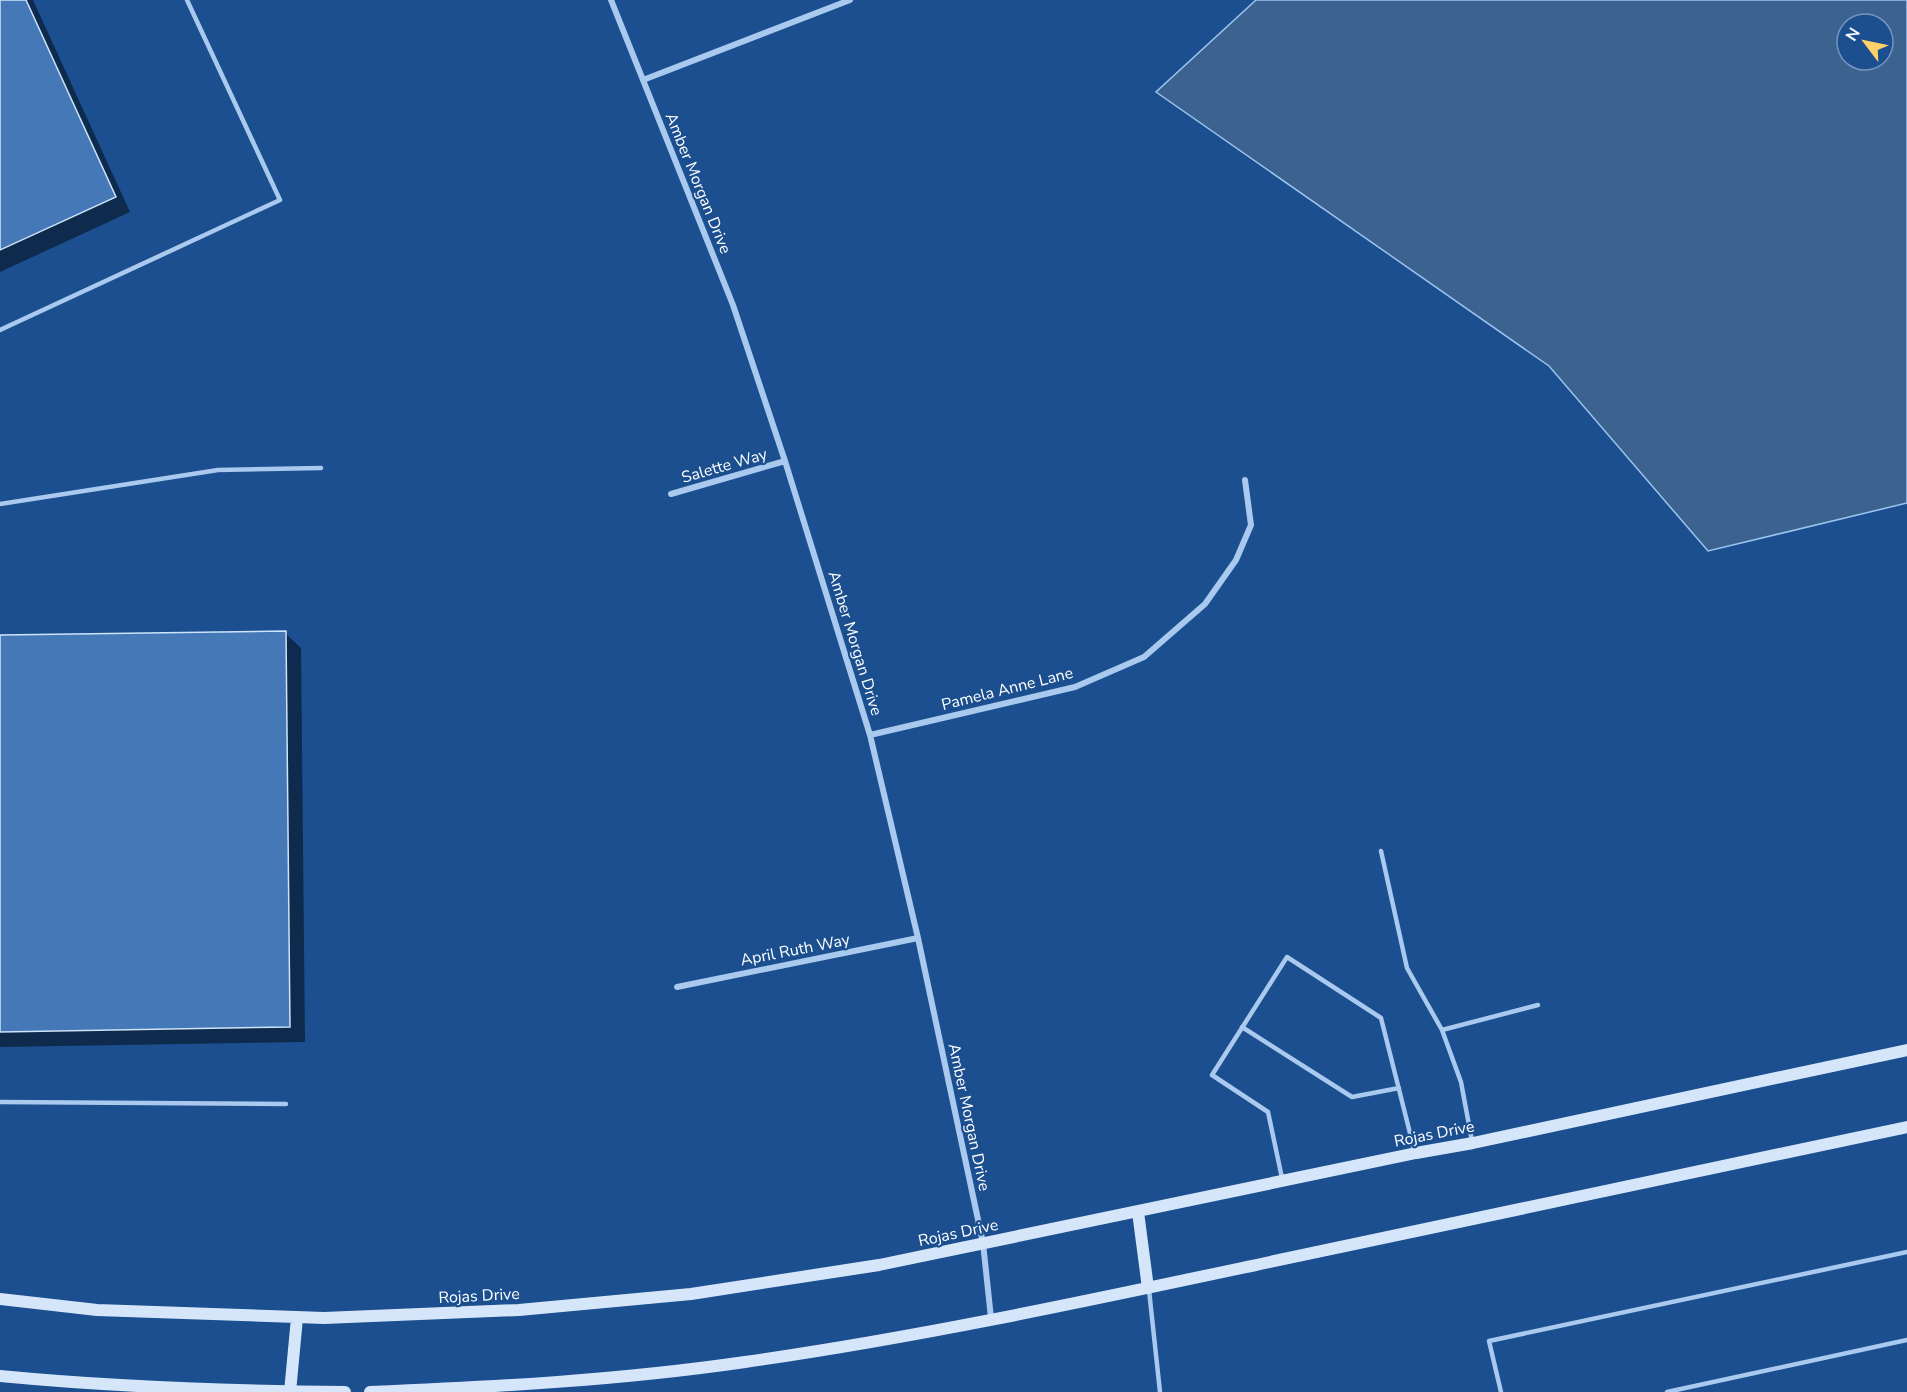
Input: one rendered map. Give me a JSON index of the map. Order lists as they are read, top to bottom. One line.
{"streets":{"main road":["Rojas Drive"],"street":["Amber Morgan Drive","Salette Way","Pamela Anne Lane","April Ruth Way"]},"crossings":[["Amber Morgan Drive","Salette Way"],["Amber Morgan Drive","Pamela Anne Lane"],["Amber Morgan Drive","April Ruth Way"],["Amber Morgan Drive","Rojas Drive"]],"north":"top left"}
